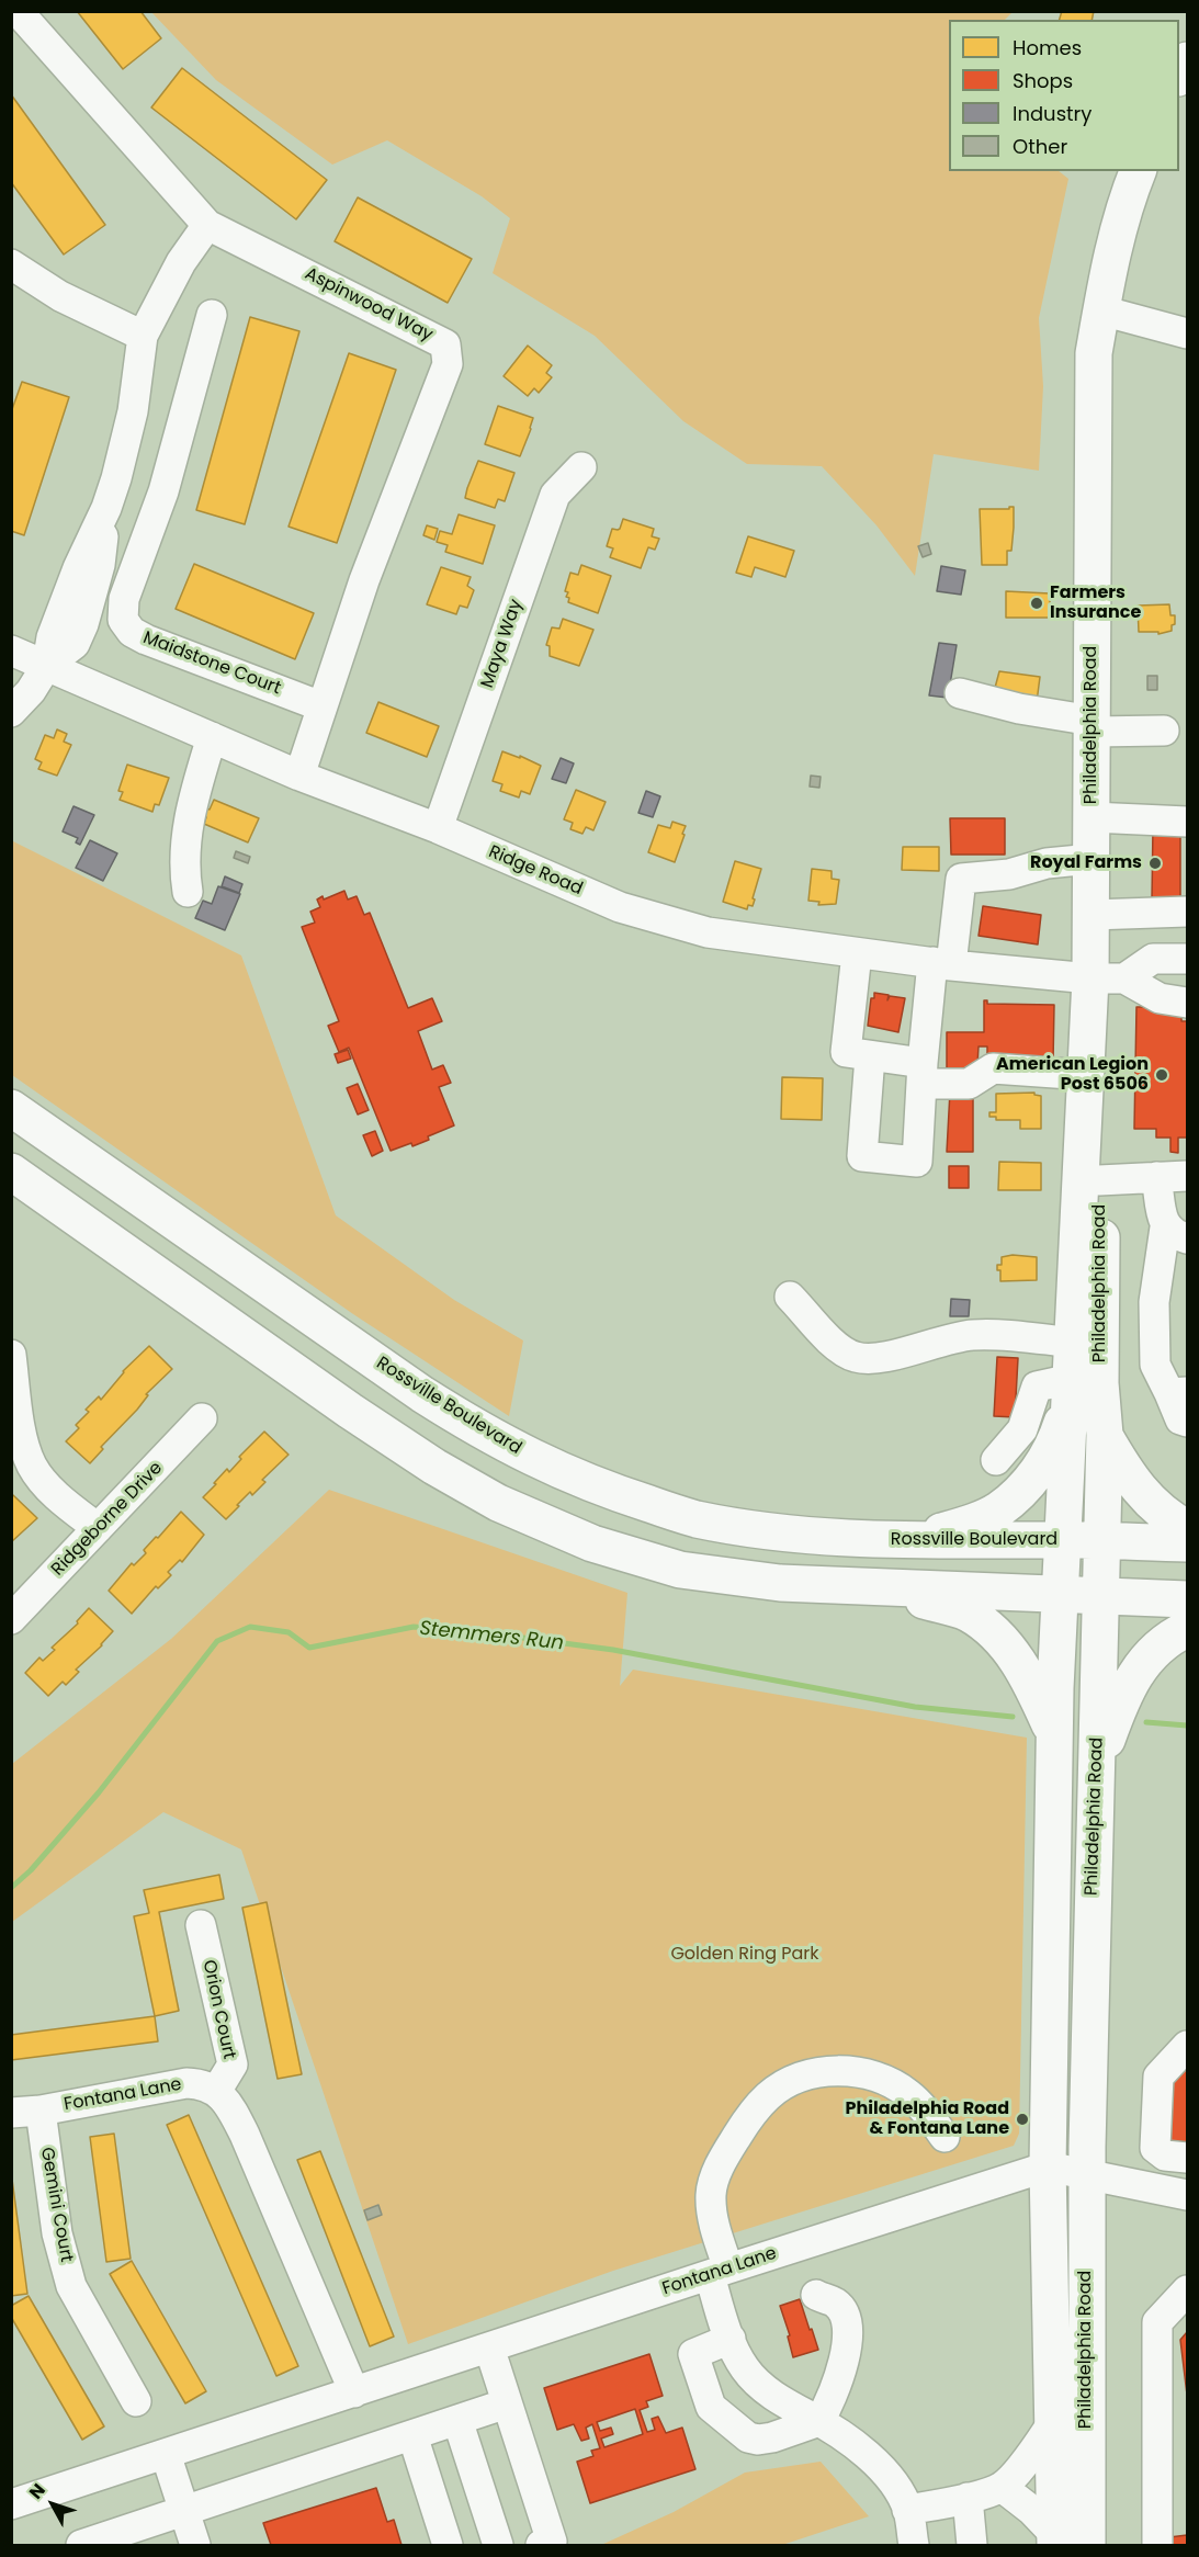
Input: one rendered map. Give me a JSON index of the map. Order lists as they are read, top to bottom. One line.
{"streets":{"main road":["Philadelphia Road","Rossville Boulevard"],"street":["Aspinwood Way","Maya Way","Maidstone Court","Ridge Road","Ridgeborne Drive","Orion Court","Fontana Lane","Gemini Court"]},"crossings":[["Aspinwood Way","Maidstone Court"],["Aspinwood Way","Ridge Road"],["Maya Way","Ridge Road"],["Philadelphia Road","Ridge Road"],["Philadelphia Road","Rossville Boulevard"],["Philadelphia Road","Fontana Lane"],["Orion Court","Fontana Lane"],["Fontana Lane","Gemini Court"]],"water":["Stemmers Run"],"parks":["Golden Ring Park"],"places":["Farmers Insurance","Royal Farms","American Legion Post 6506","Philadelphia Road & Fontana Lane"],"legend":["Homes","Shops","Industry","Other"],"north":"top left"}
